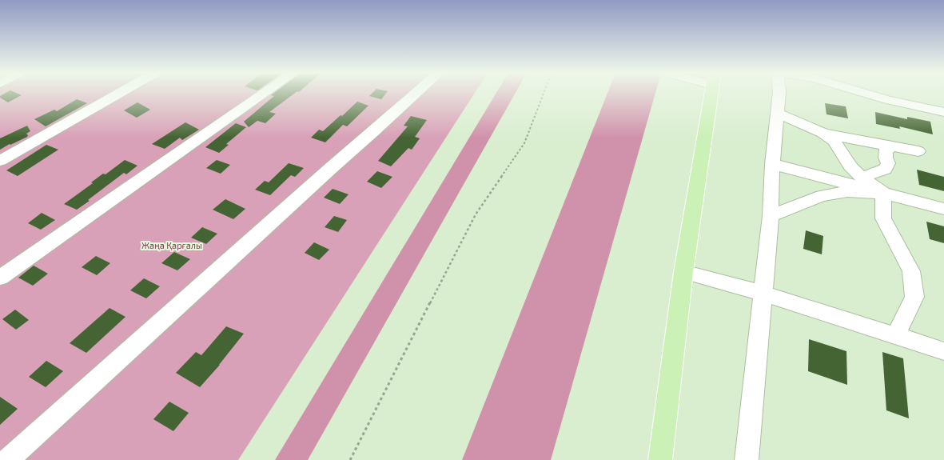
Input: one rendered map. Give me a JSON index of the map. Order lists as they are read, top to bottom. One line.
{"parks":["Жаңа Қарғалы"]}
